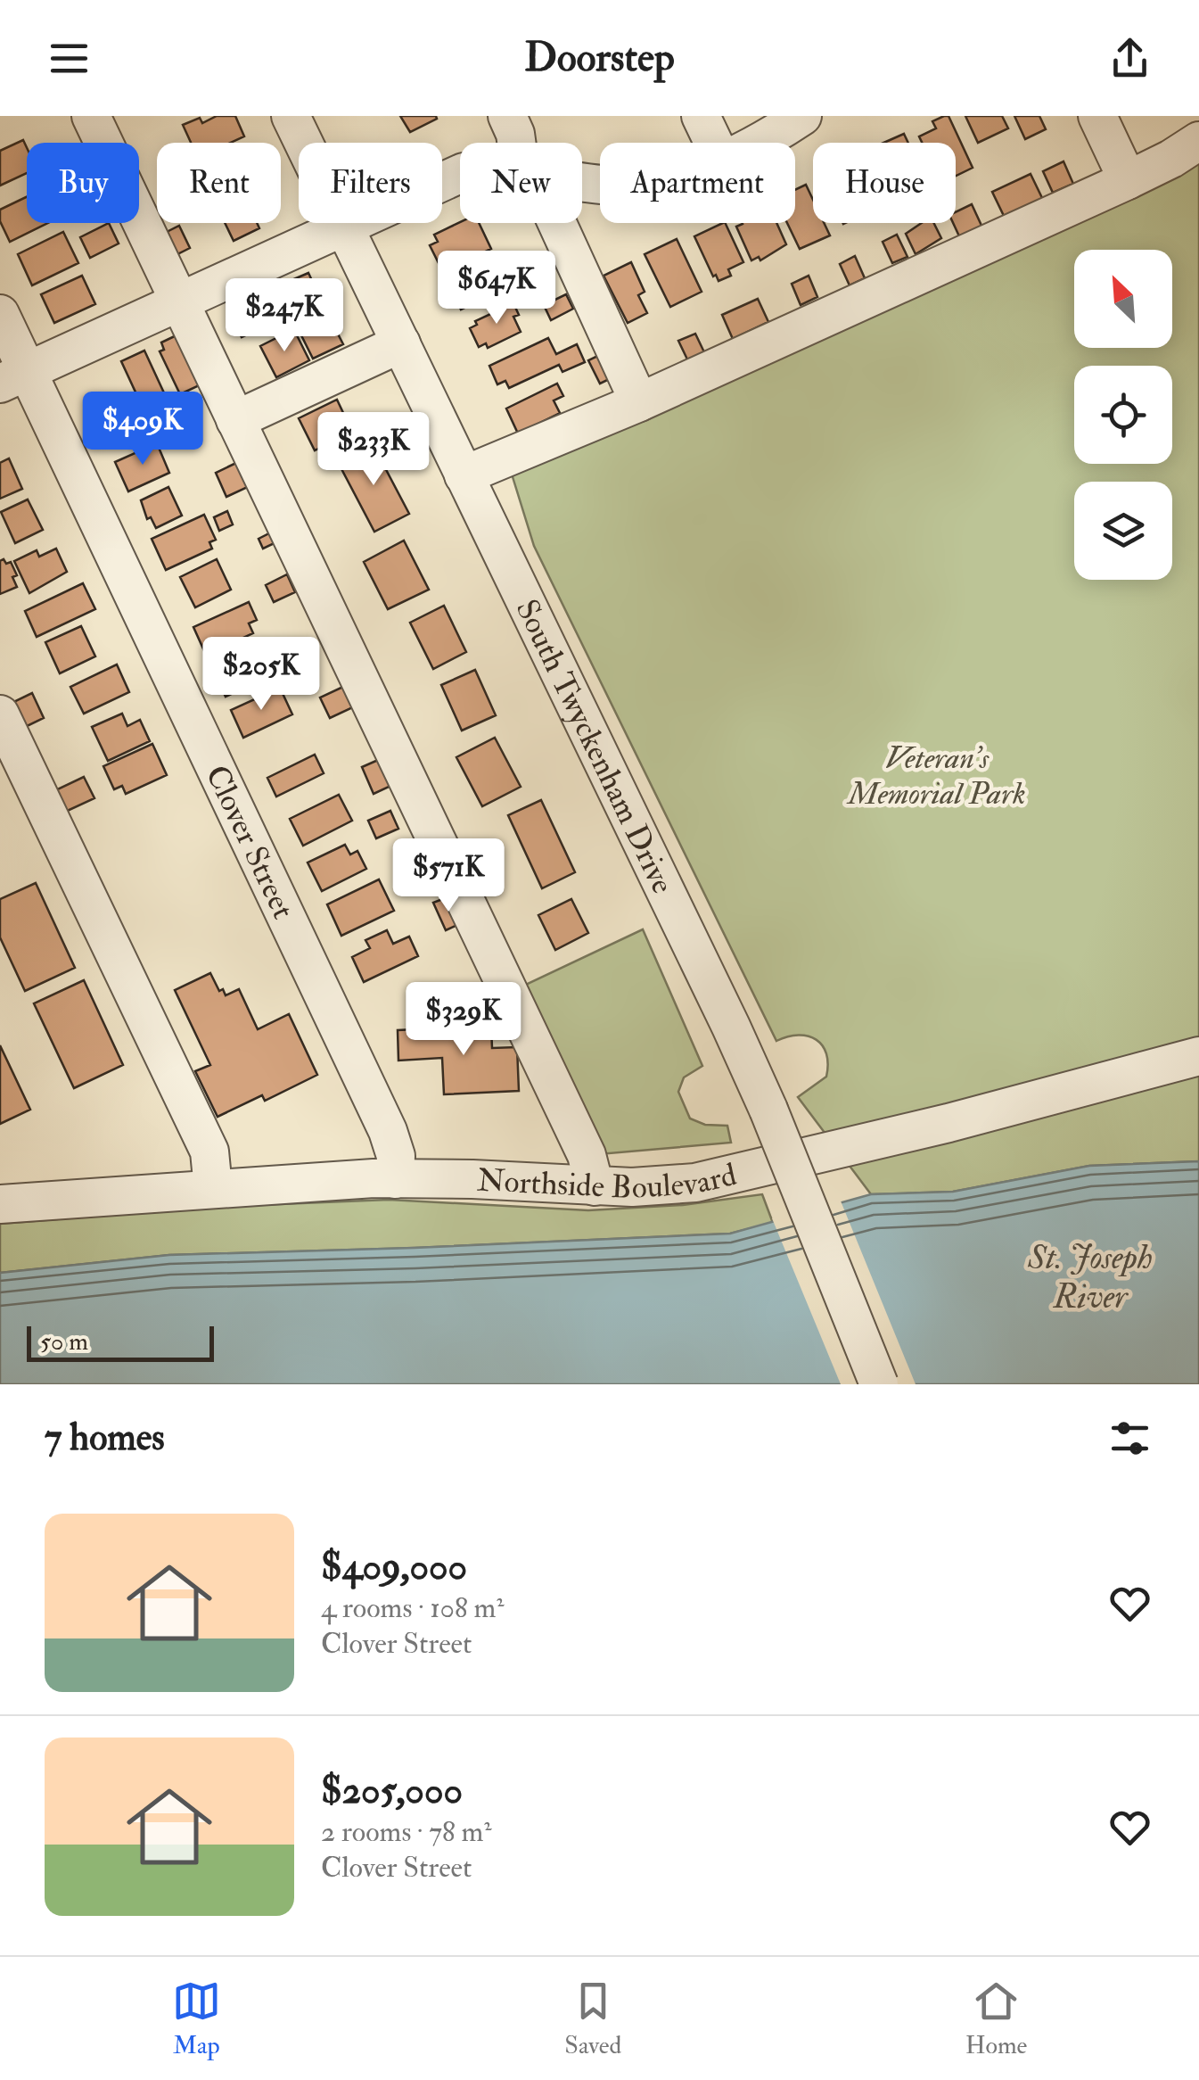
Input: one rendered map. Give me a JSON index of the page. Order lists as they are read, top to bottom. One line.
{"streets":{"street":["South Twyckenham Drive","Clover Street","Northside Boulevard"]},"crossings":[["Clover Street","Northside Boulevard"]],"water":["St. Joseph River"],"parks":["Veteran's Memorial Park"],"scale_bar":"50 m","north":"top left","page":{"header":"Doorstep","chip":["Buy","Rent","Filters","New","Apartment","House"],"price":["$647K","$247K","$409K","$233K","$205K","$571K","$329K"],"scale":"50 m","heading":"7 homes","list":[{"name":"$409,000","note":"4 rooms · 108 m² · Clover Street"},{"name":"$205,000","note":"2 rooms · 78 m² · Clover Street"}],"tabs":["Map","Saved","Home"]}}
